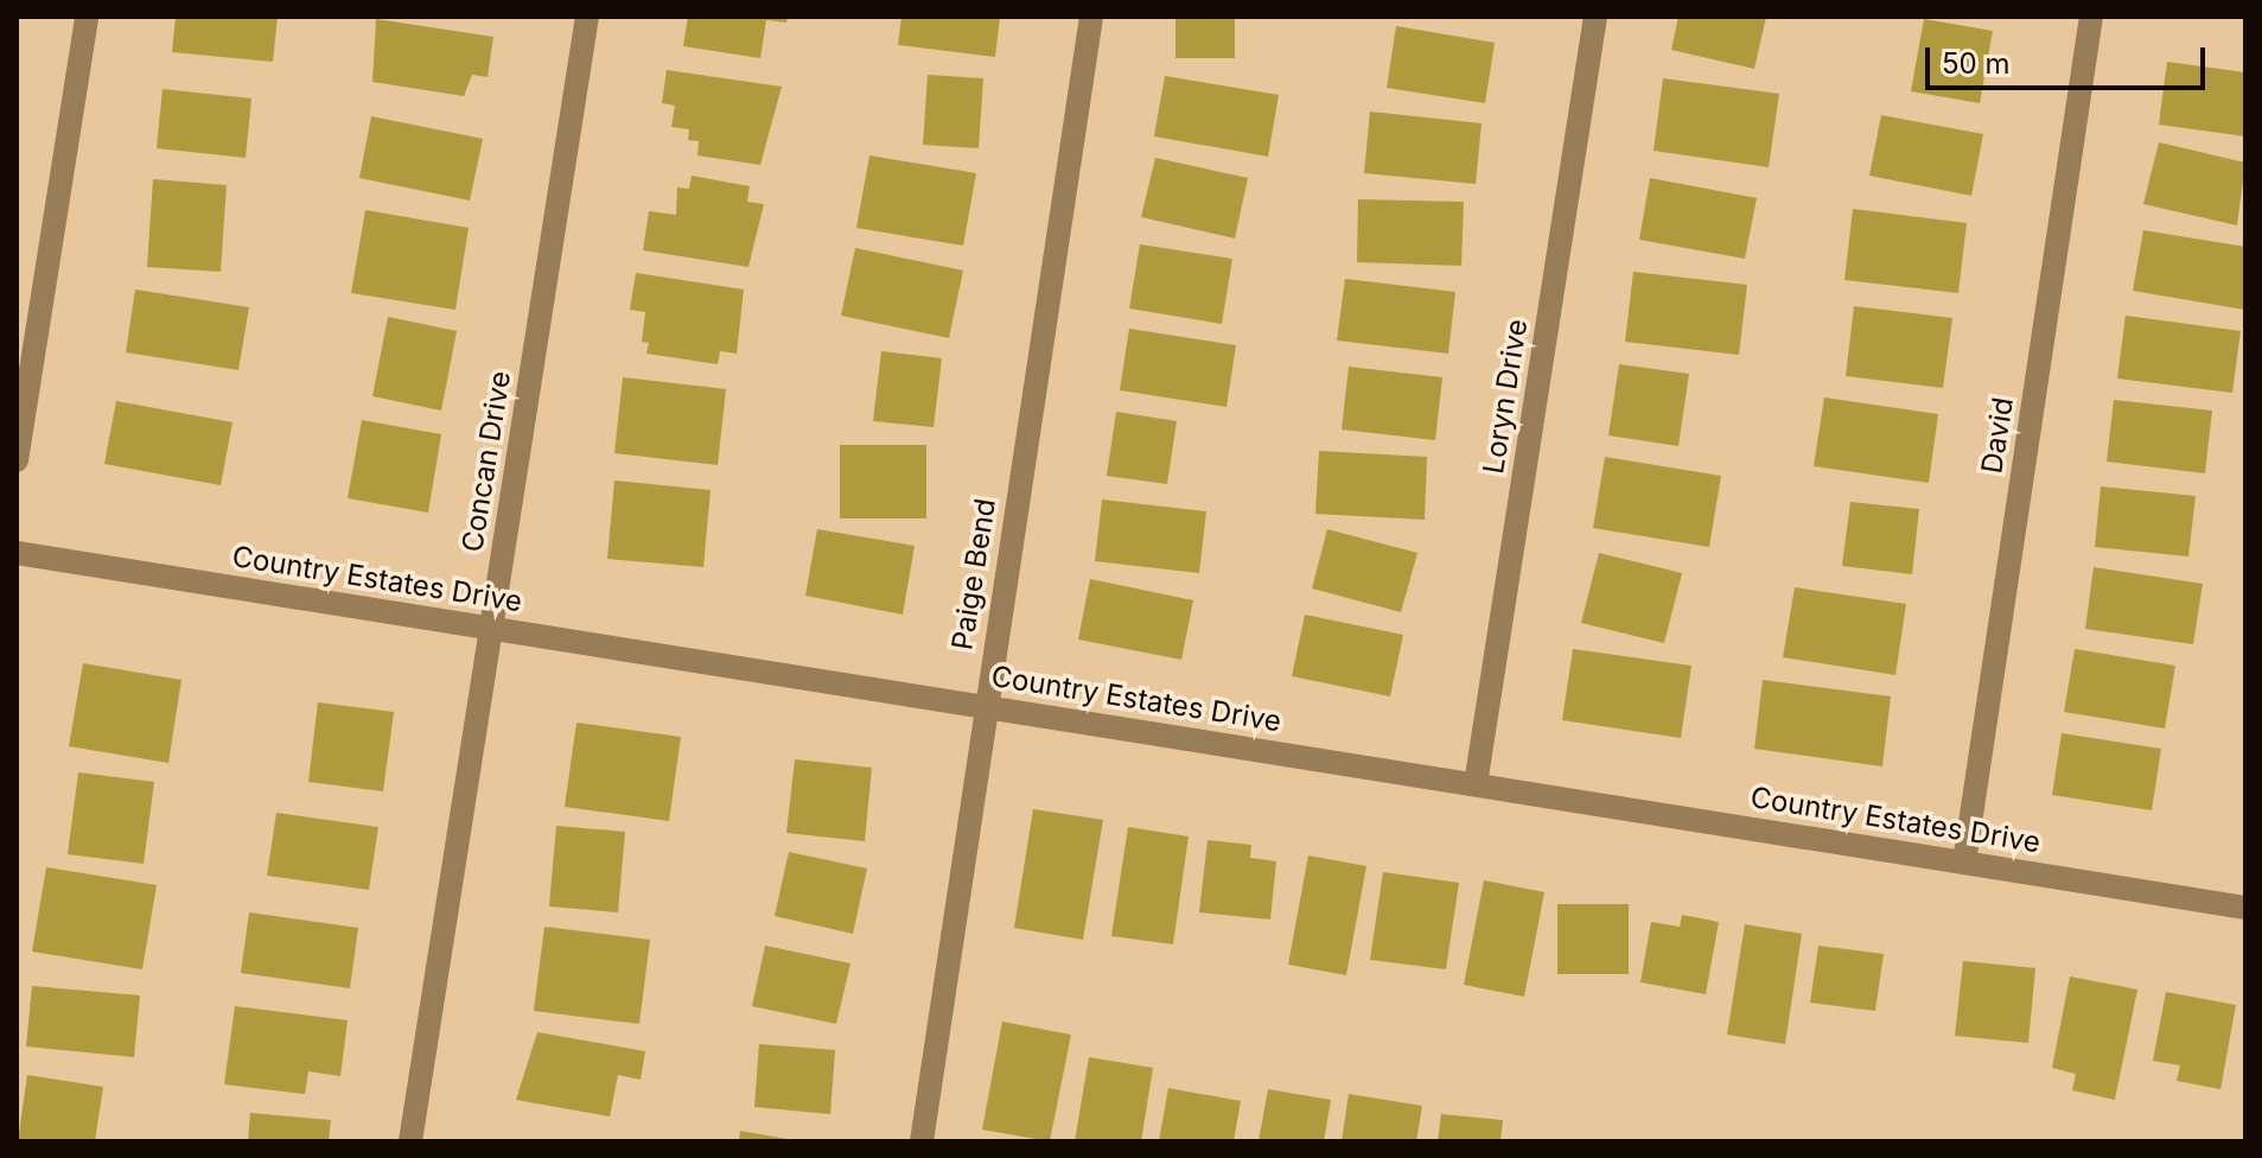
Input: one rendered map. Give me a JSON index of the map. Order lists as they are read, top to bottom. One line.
{"streets":{"street":["Loryn Drive","David","Concan Drive","Paige Bend","Country Estates Drive"]},"crossings":[["Loryn Drive","Country Estates Drive"],["David","Country Estates Drive"],["Concan Drive","Country Estates Drive"],["Paige Bend","Country Estates Drive"]],"scale_bar":"50 m"}
